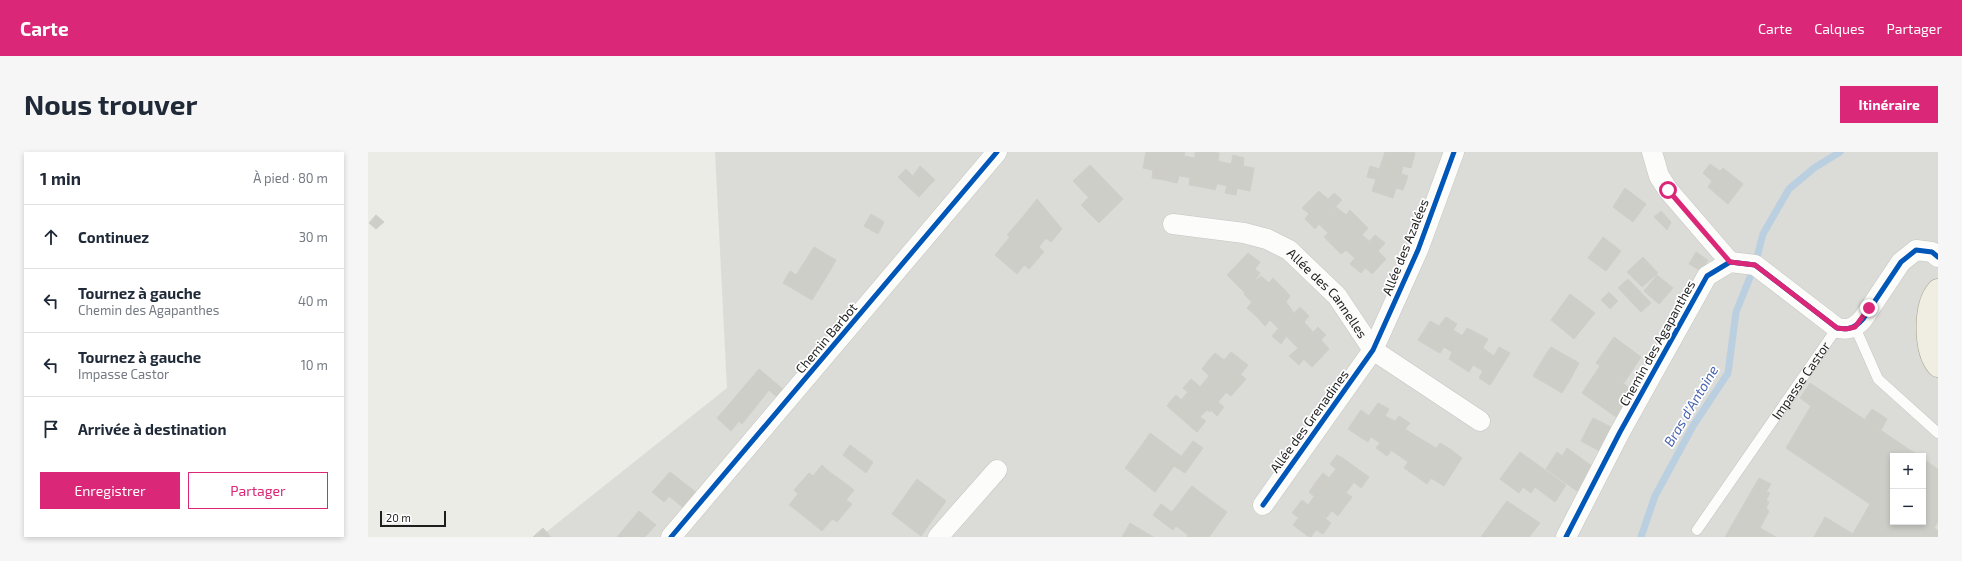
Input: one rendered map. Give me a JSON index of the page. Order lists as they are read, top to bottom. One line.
{"streets":{"street":["Allée des Azalées","Allée des Cannelles","Chemin Barbot","Chemin des Agapanthes","Impasse Castor","Allée des Grenadines"]},"crossings":[["Allée des Azalées","Allée des Cannelles"],["Allée des Azalées","Allée des Grenadines"],["Allée des Cannelles","Allée des Grenadines"]],"water":["Bras d'Antoine"],"scale_bar":"20 m","page":{"header":"Carte","nav":["Carte","Calques","Partager"],"buttons":["Itinéraire",["Enregistrer","Partager"]],"title":"Nous trouver","heading":["1 min","À pied · 80 m"],"list":[["Continuez","30 m"],["Tournez à gauche","Chemin des Agapanthes","40 m"],["Tournez à gauche","Impasse Castor","10 m"],"Arrivée à destination"],"map_buttons":["+","−"],"scale":"20 m"}}
